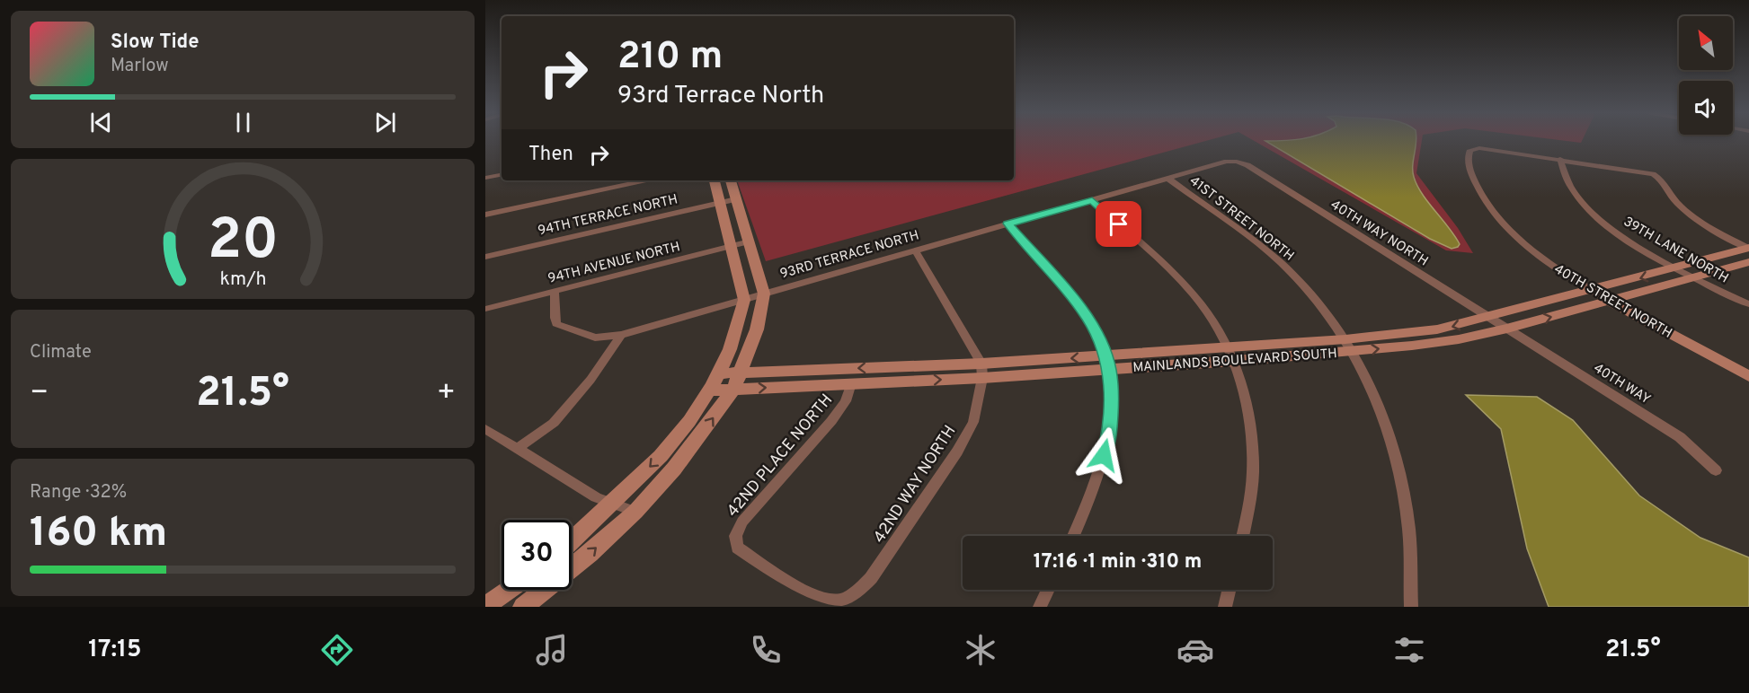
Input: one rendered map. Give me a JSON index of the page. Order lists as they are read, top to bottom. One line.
{"streets":{"street":["94TH TERRACE NORTH","41ST STREET NORTH","40TH WAY NORTH","39TH LANE NORTH","93RD TERRACE NORTH","94TH AVENUE NORTH","40TH STREET NORTH","MAINLANDS BOULEVARD SOUTH","40TH WAY","42ND PLACE NORTH","42ND WAY NORTH"]},"crossings":[["41ST STREET NORTH","93RD TERRACE NORTH"],["41ST STREET NORTH","MAINLANDS BOULEVARD SOUTH"],["40TH WAY NORTH","93RD TERRACE NORTH"],["40TH WAY NORTH","MAINLANDS BOULEVARD SOUTH"],["40TH WAY NORTH","40TH WAY"],["39TH LANE NORTH","40TH STREET NORTH"],["39TH LANE NORTH","MAINLANDS BOULEVARD SOUTH"],["93RD TERRACE NORTH","94TH AVENUE NORTH"],["40TH STREET NORTH","MAINLANDS BOULEVARD SOUTH"],["MAINLANDS BOULEVARD SOUTH","40TH WAY"],["MAINLANDS BOULEVARD SOUTH","42ND PLACE NORTH"],["MAINLANDS BOULEVARD SOUTH","42ND WAY NORTH"],["42ND PLACE NORTH","42ND WAY NORTH"]],"north":"top left","page":{"turn":["210 m","93rd Terrace North"],"song":["Slow Tide","Marlow"],"then":"Then","tile":["Climate",["Range · 32%","160 km"]],"heat":["−","21.5°","+"],"limit":"30","trip":"17:16 · 1 min · 310 m","tabs":["17:15","21.5°"],"gauge":["20","km/h"]}}
